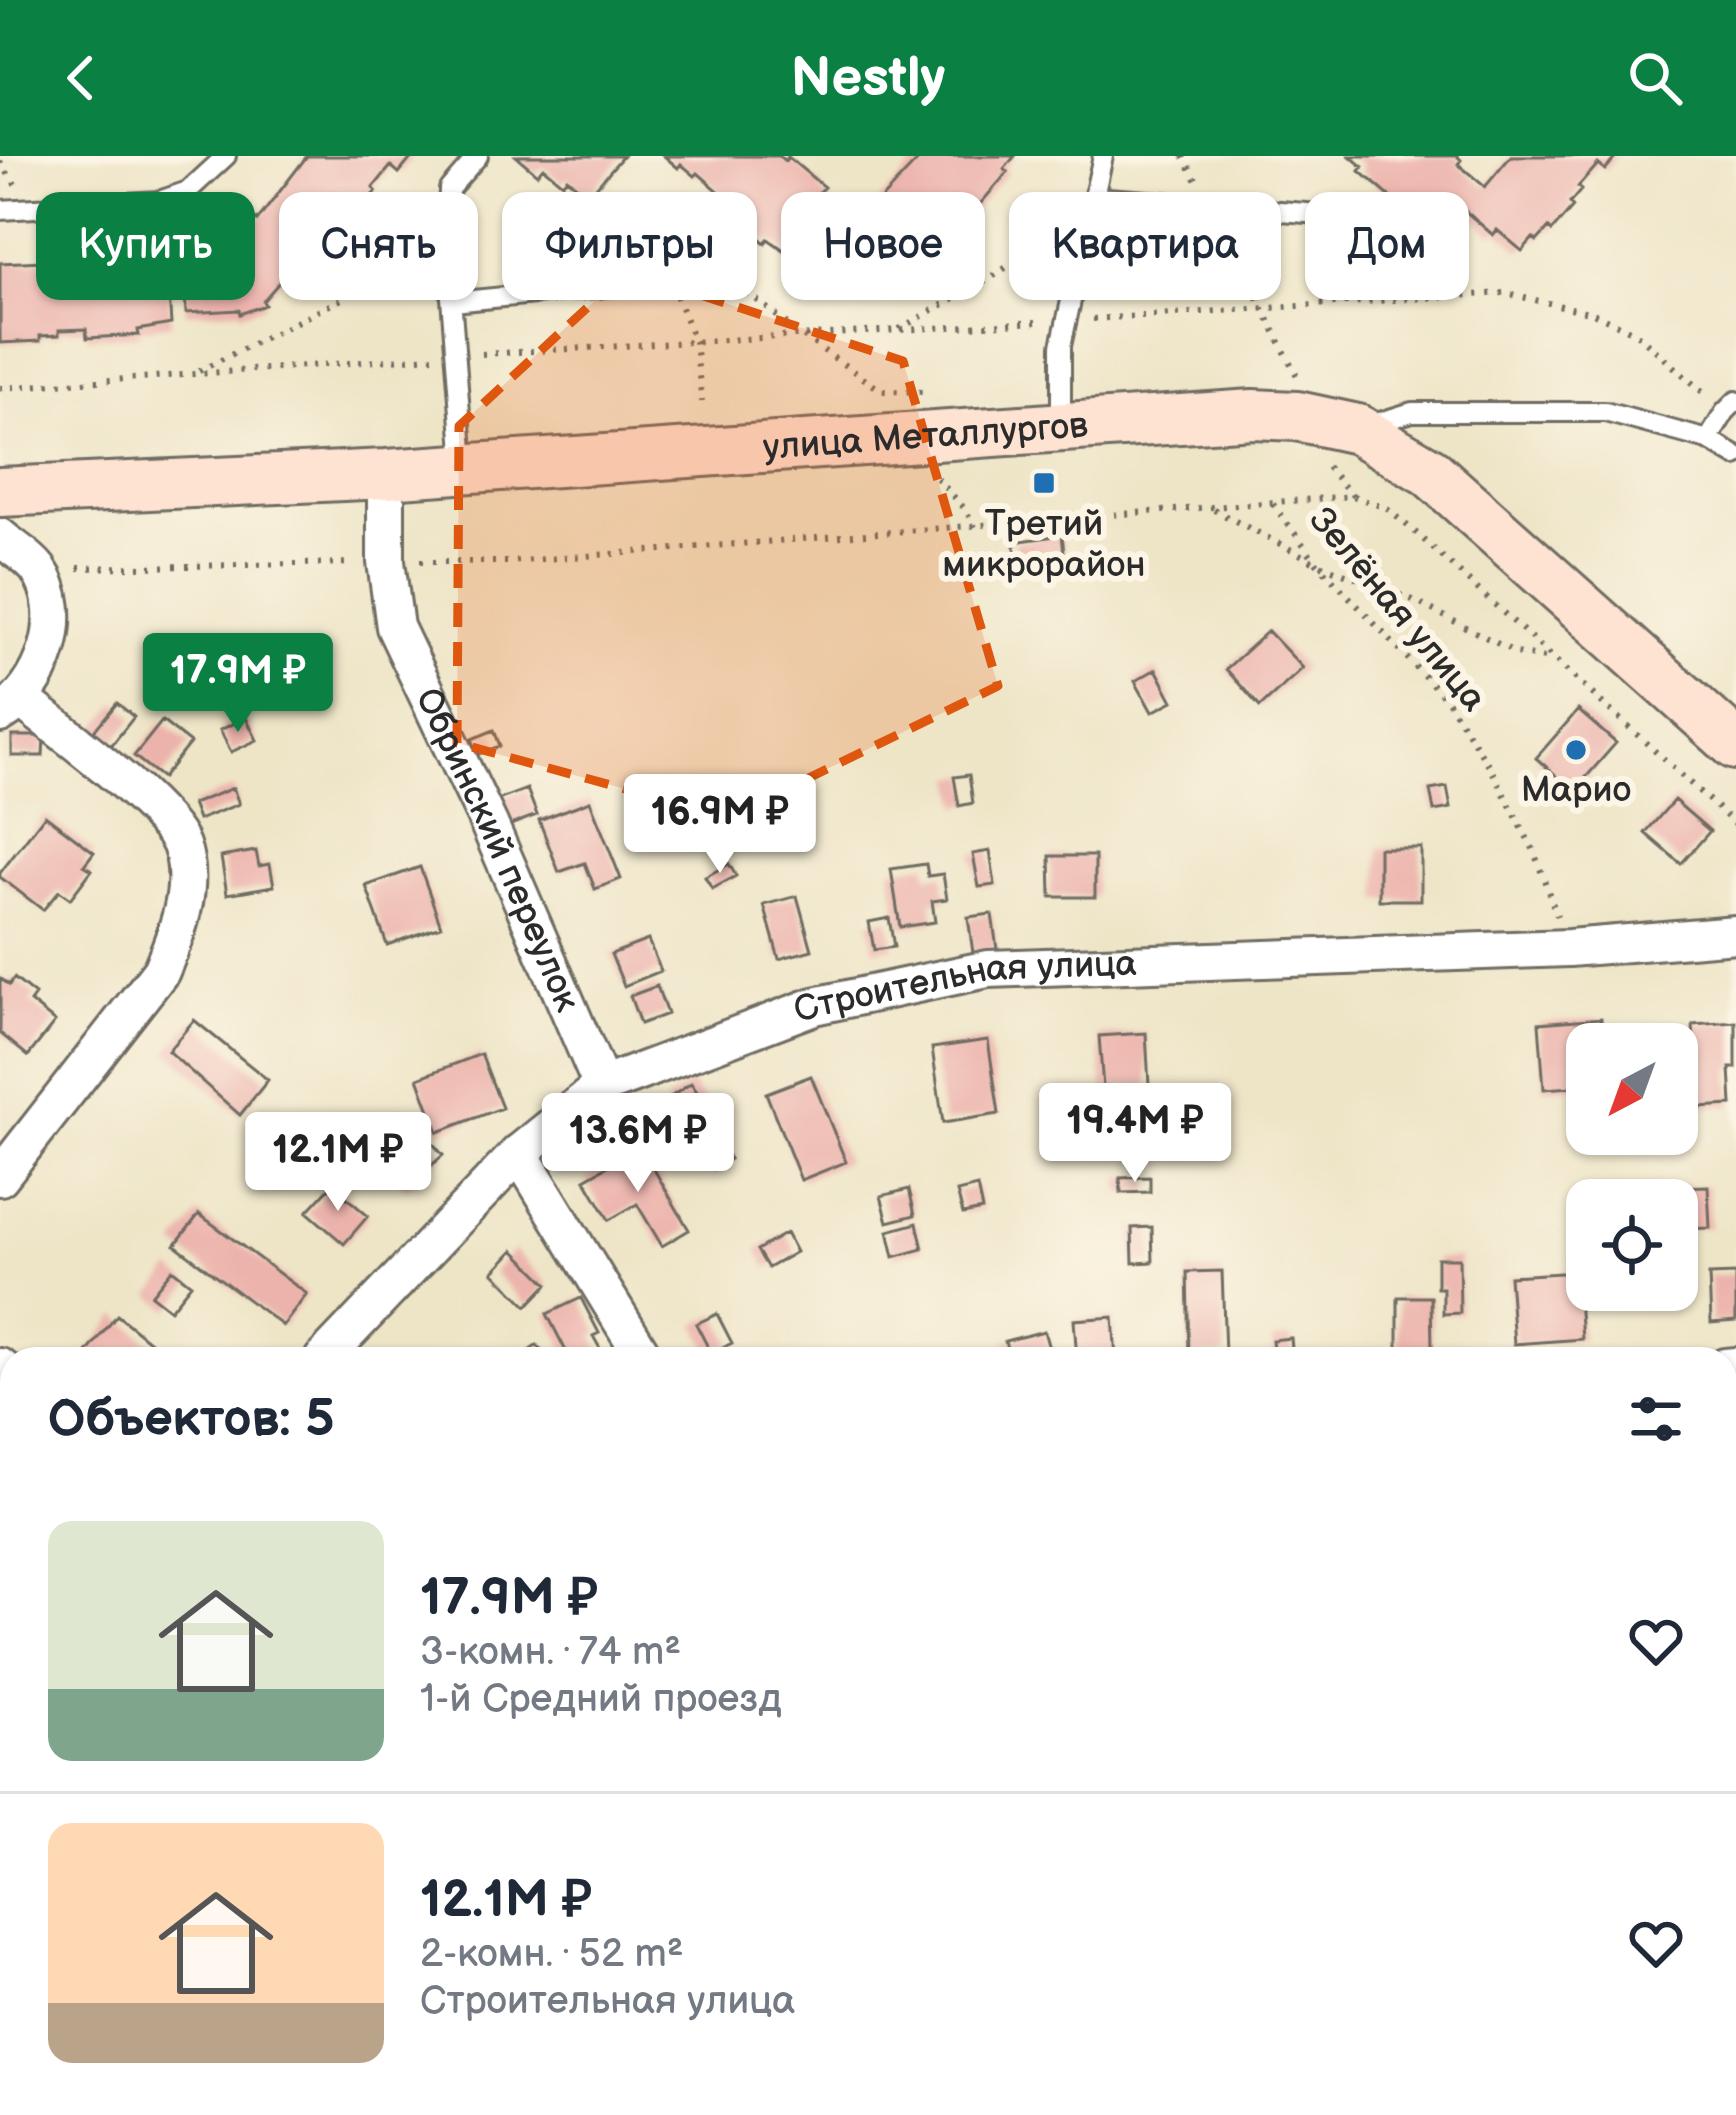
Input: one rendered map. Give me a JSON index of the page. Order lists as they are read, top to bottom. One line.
{"streets":{"street":["улица Металлургов","Обринский переулок","Строительная улица"],"path":["Зелёная улица"]},"crossings":[["улица Металлургов","Обринский переулок"],["Зелёная улица","Строительная улица"],["Обринский переулок","Строительная улица"]],"places":{"transit":["Третий микрорайон"],"other":["Марио"]},"north":"bottom left","page":{"header":"Nestly","chip":["Купить","Снять","Фильтры","Новое","Квартира","Дом"],"price":["17.9M ₽","16.9M ₽","19.4M ₽","13.6M ₽","12.1M ₽"],"heading":"Объектов: 5","list":[{"name":"17.9M ₽","note":"3-комн. · 74 m² · 1-й Средний проезд"},{"name":"12.1M ₽","note":"2-комн. · 52 m² · Строительная улица"}]}}
